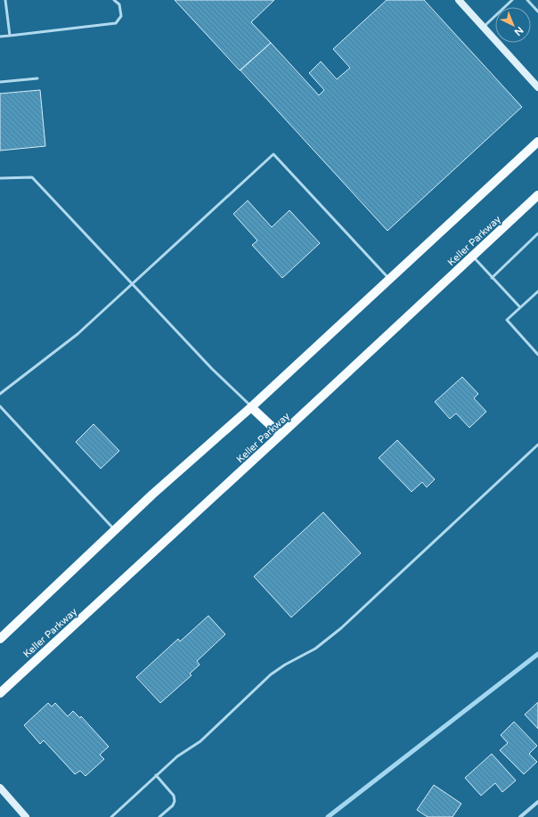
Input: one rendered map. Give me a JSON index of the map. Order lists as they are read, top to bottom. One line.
{"streets":{"main road":["Keller Parkway"]},"north":"bottom right"}
